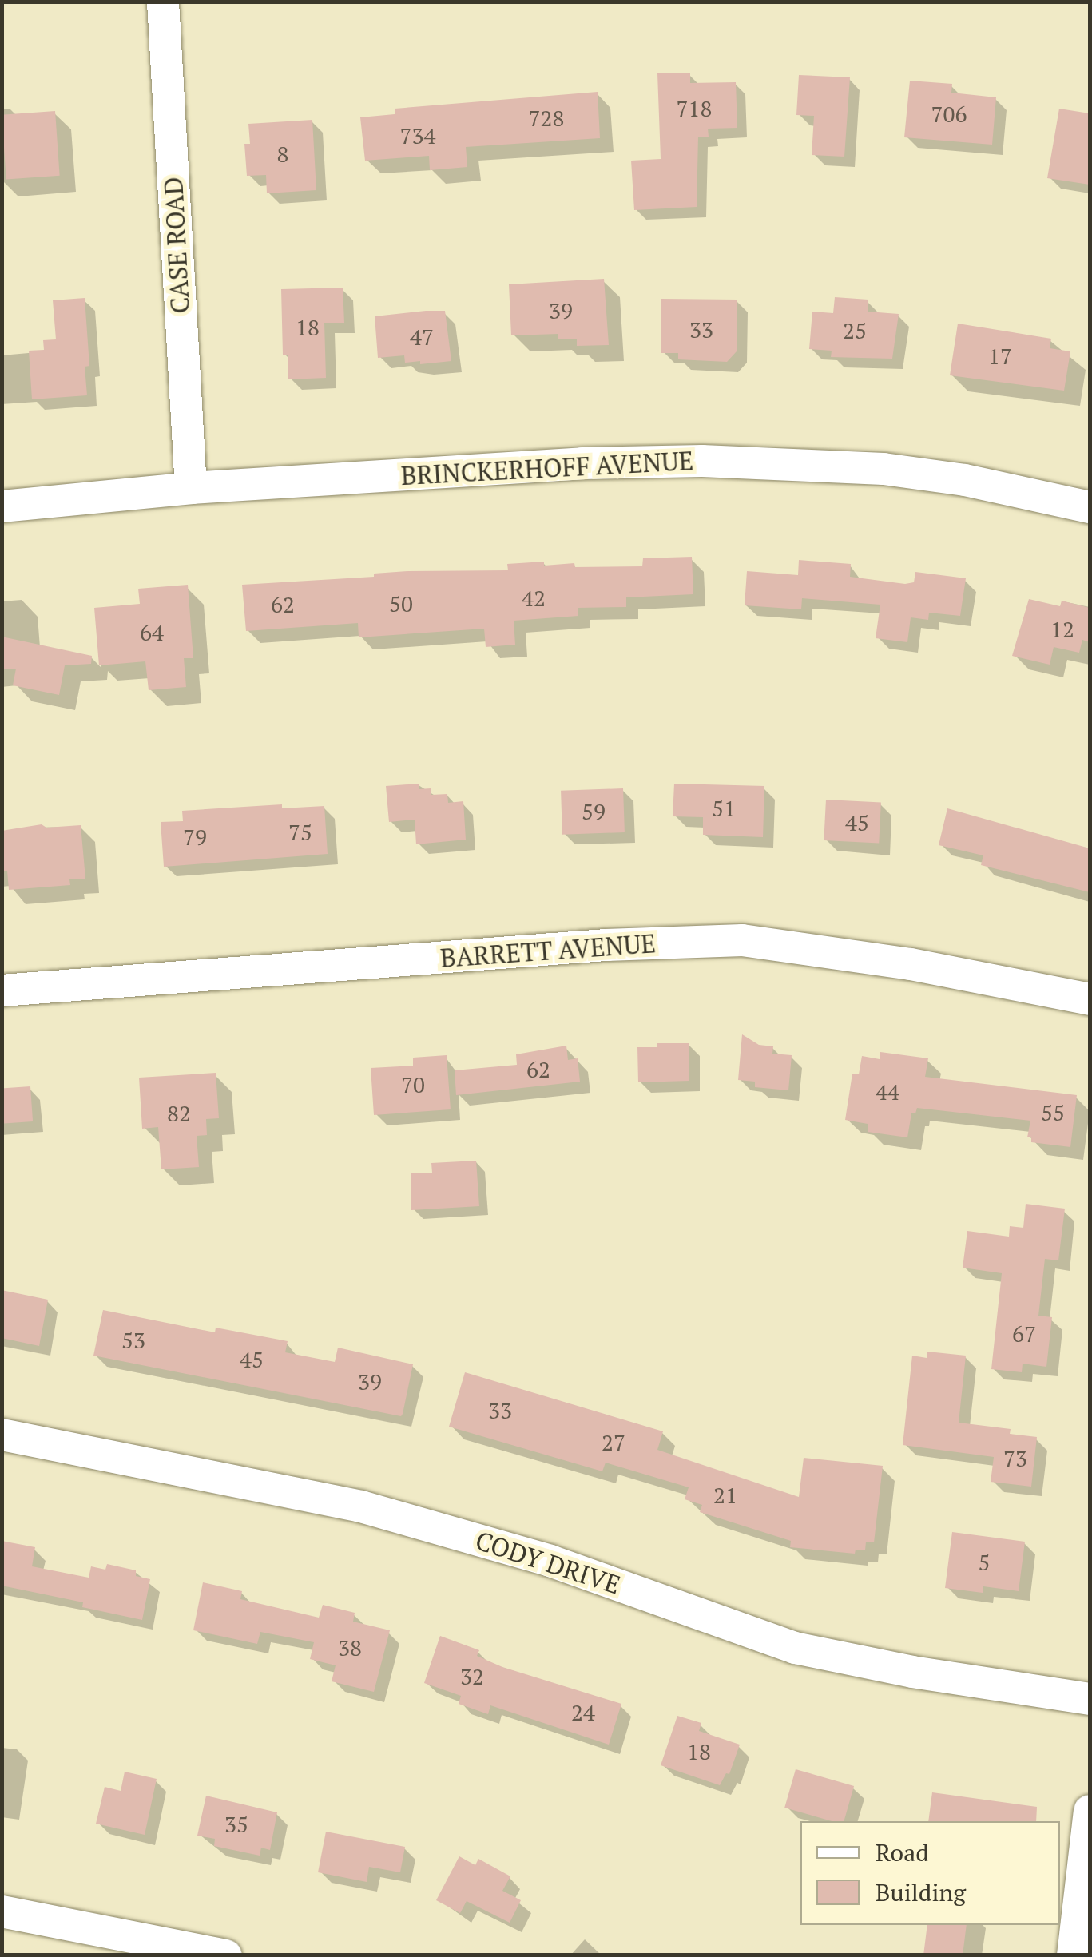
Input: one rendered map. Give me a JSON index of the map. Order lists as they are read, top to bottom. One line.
{"streets":{"street":["CASE ROAD","BRINCKERHOFF AVENUE","BARRETT AVENUE","CODY DRIVE"]},"crossings":[["CASE ROAD","BRINCKERHOFF AVENUE"]],"house_numbers":["718","706","728","734","8","39","18","33","25","47","17","42","50","62","12","64","51","59","45","75","79","62","70","44","55","82","67","53","45","39","33","27","73","21","5","38","32","24","18","35"],"legend":["Road","Building"]}
